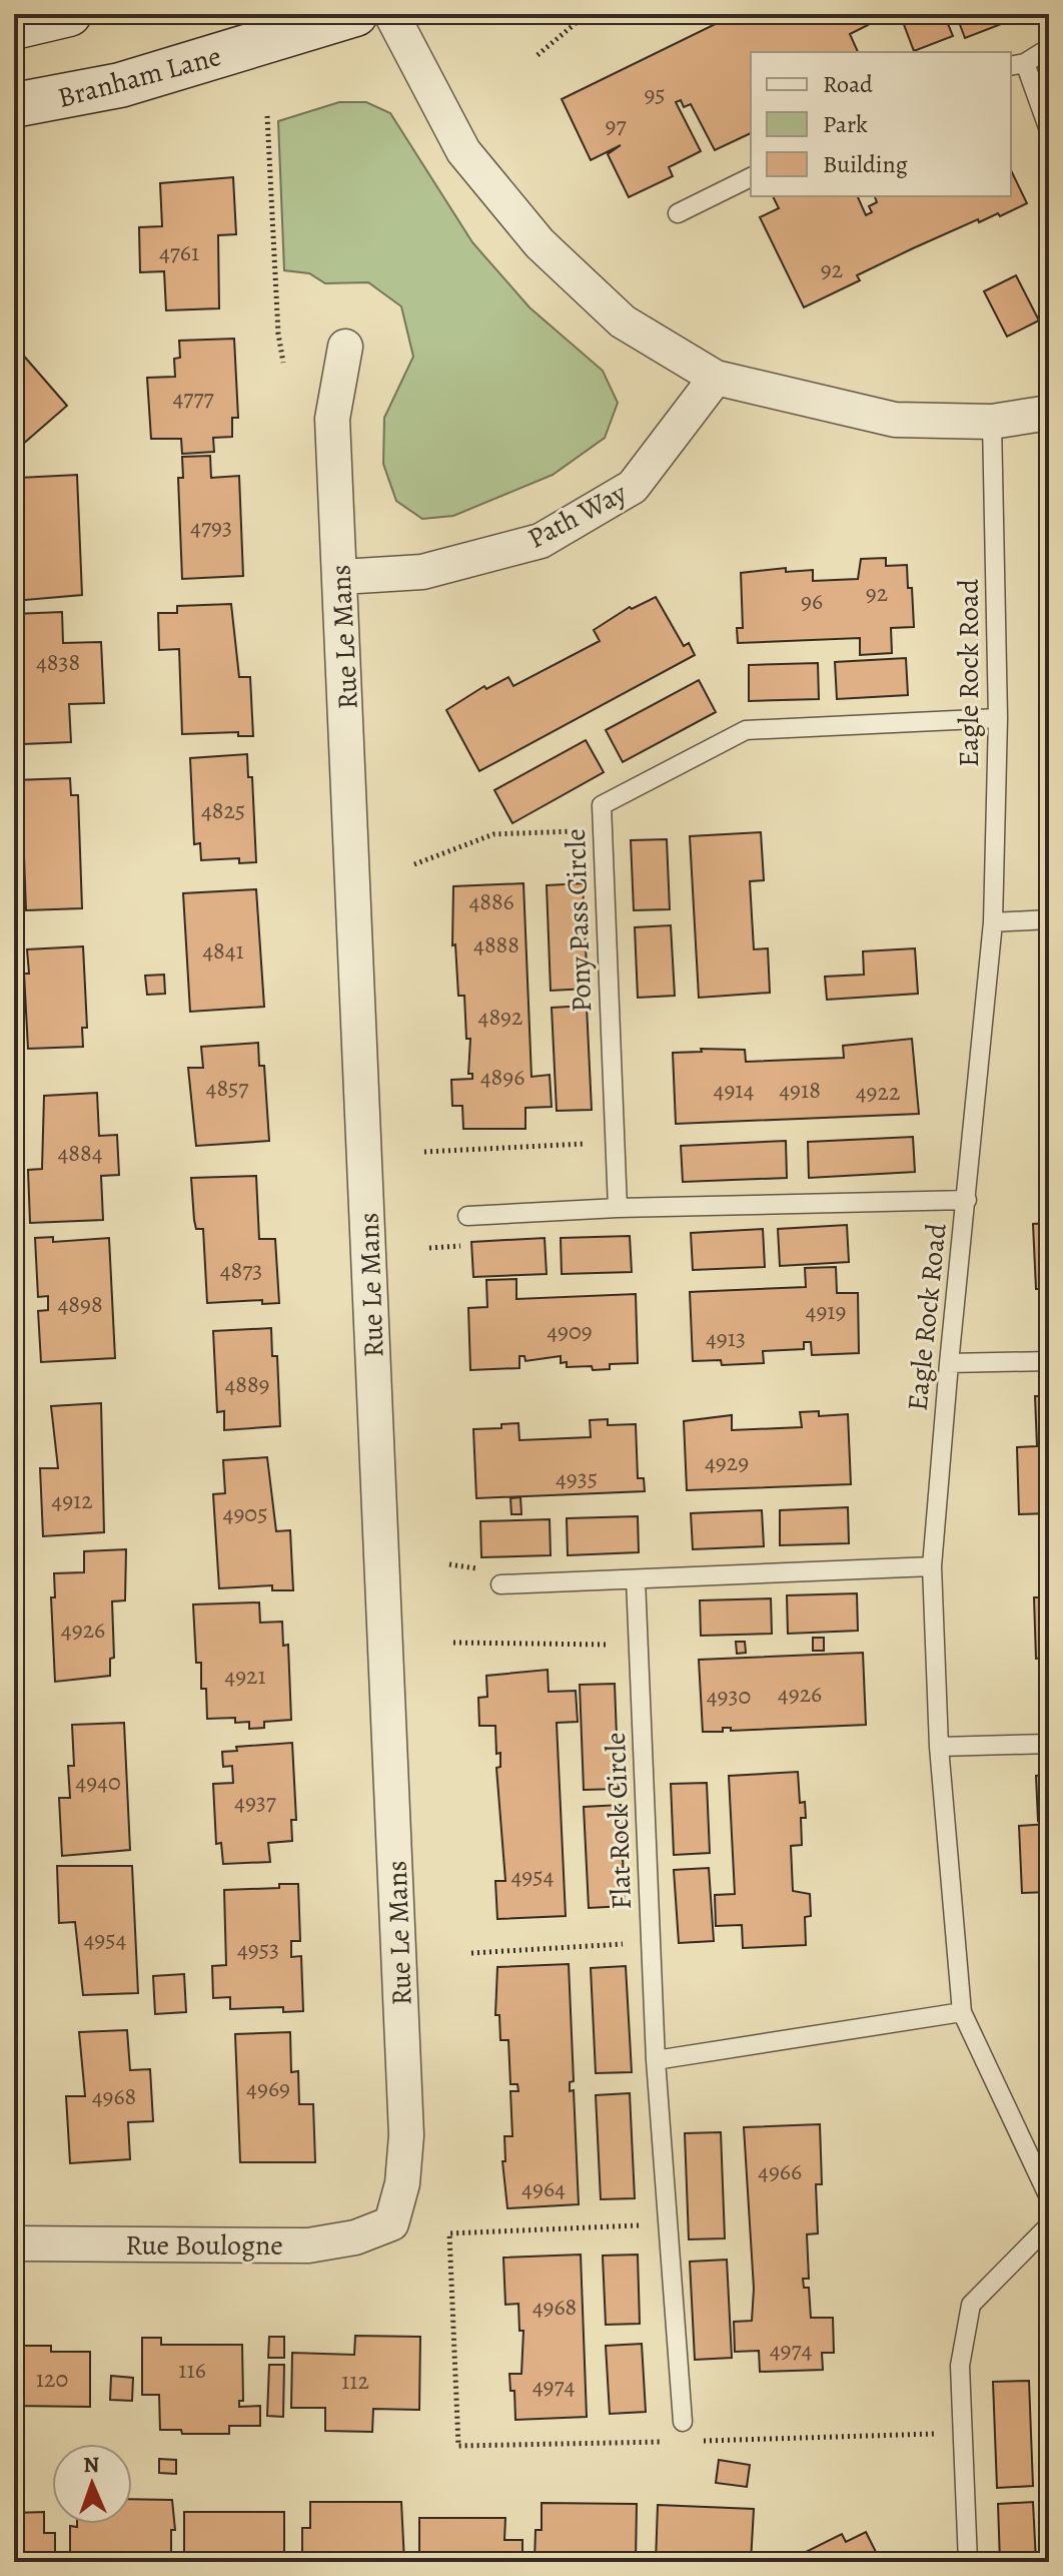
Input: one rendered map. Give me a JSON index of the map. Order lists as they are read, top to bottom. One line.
{"streets":{"main road":["Branham Lane"],"street":["Path Way","Rue Le Mans","Rue Boulogne"],"lane":["Eagle Rock Road","Pony Pass Circle","Flat Rock Circle"]},"crossings":[["Path Way","Rue Le Mans"],["Rue Le Mans","Rue Boulogne"],["Eagle Rock Road","Pony Pass Circle"]],"house_numbers":["95","97","4761","92","4777","4793","92","96","4838","4825","4886","4888","4841","4892","4896","4857","4914","4918","4922","4884","4873","4898","4919","4909","4913","4889","4929","4935","4912","4905","4926","4921","4926","4930","4940","4937","4954","4954","4953","4969","4968","4966","4964","4968","4974","116","120","112","4974"],"legend":["Road","Park","Building"],"north":"top"}
